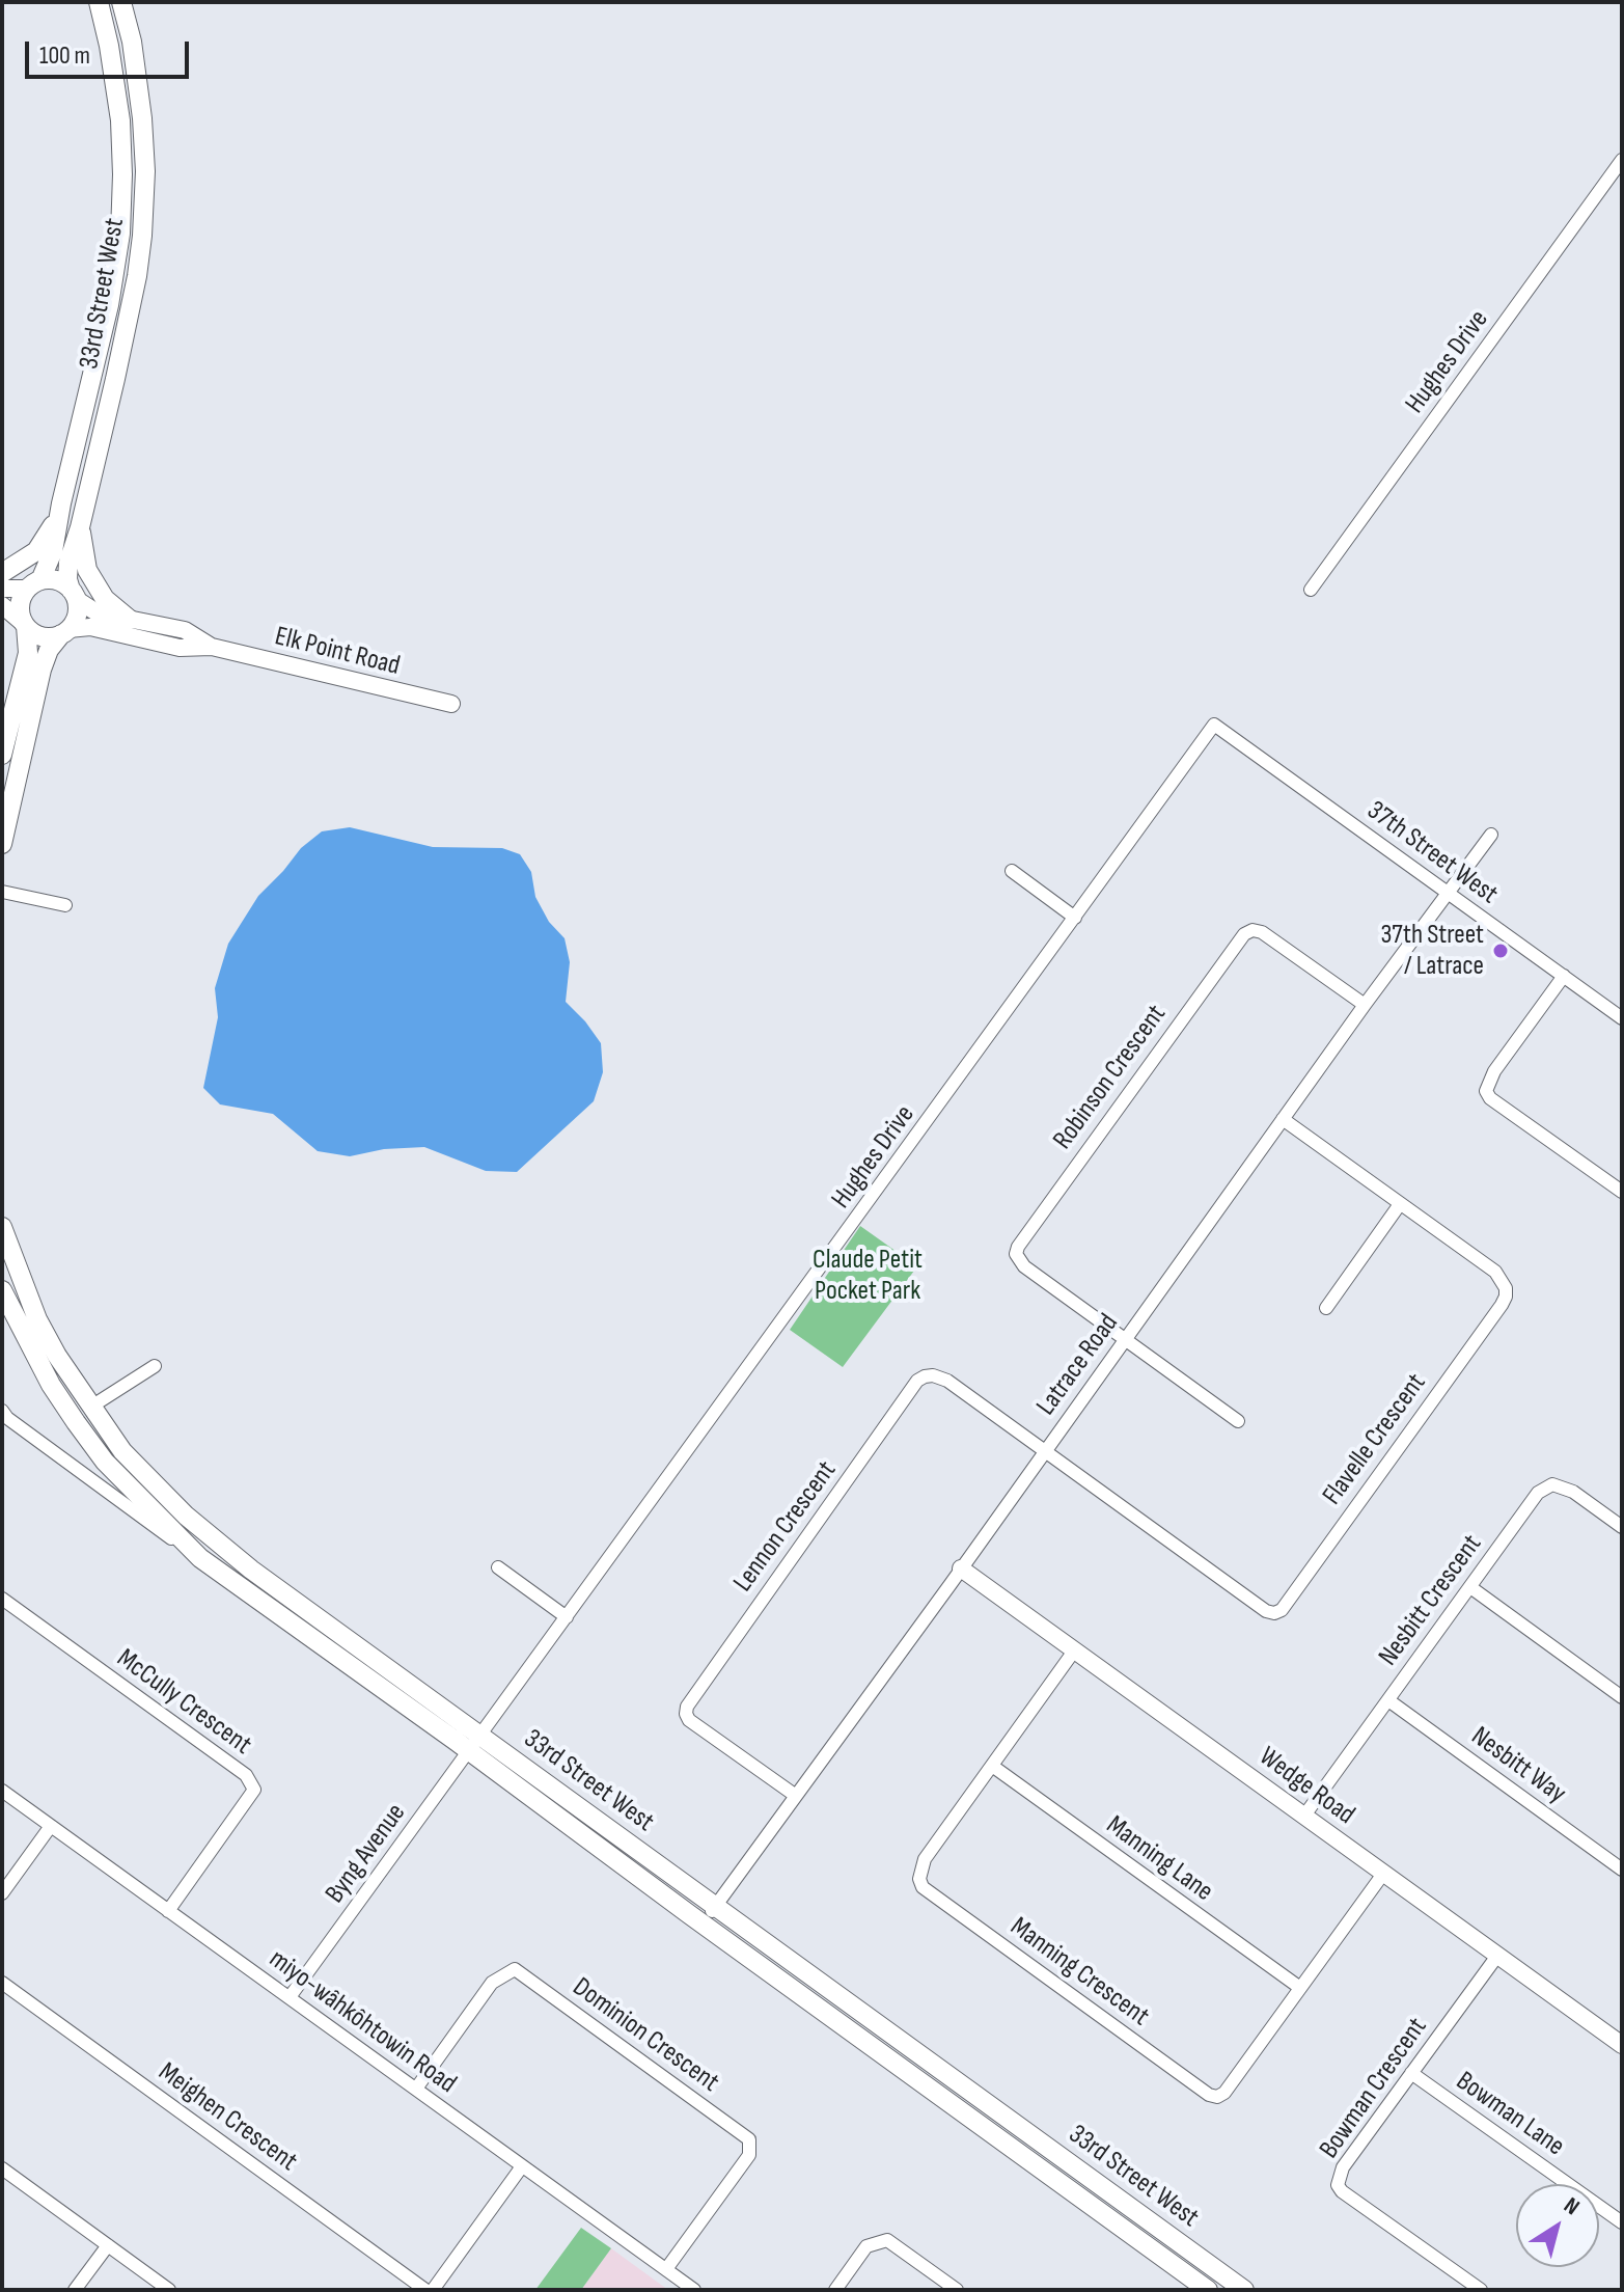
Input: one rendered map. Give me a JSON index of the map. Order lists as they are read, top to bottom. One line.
{"streets":{"main road":["33rd Street West"],"street":["Hughes Drive","Elk Point Road","37th Street West","Robinson Crescent","Latrace Road","Flavelle Crescent","Lennon Crescent","Nesbitt Crescent","McCully Crescent","Nesbitt Way","Wedge Road","Byng Avenue","Manning Lane","Manning Crescent","miyo-wâhkôhtowin Road","Dominion Crescent","Bowman Crescent","Bowman Lane","Meighen Crescent"]},"crossings":[["33rd Street West","Hughes Drive"],["33rd Street West","Elk Point Road"],["33rd Street West","Latrace Road"],["33rd Street West","Byng Avenue"],["Hughes Drive","37th Street West"],["Hughes Drive","Byng Avenue"],["37th Street West","Latrace Road"],["Robinson Crescent","Latrace Road"],["Latrace Road","Flavelle Crescent"],["Latrace Road","Lennon Crescent"],["Latrace Road","Wedge Road"],["Flavelle Crescent","Lennon Crescent"],["Nesbitt Crescent","Nesbitt Way"],["Nesbitt Crescent","Wedge Road"],["McCully Crescent","miyo-wâhkôhtowin Road"],["Wedge Road","Manning Crescent"],["Wedge Road","Bowman Crescent"],["Byng Avenue","miyo-wâhkôhtowin Road"],["Manning Lane","Manning Crescent"],["miyo-wâhkôhtowin Road","Dominion Crescent"],["Bowman Crescent","Bowman Lane"]],"parks":["Claude Petit Pocket Park"],"places":["37th Street / Latrace"],"scale_bar":"100 m","north":"top right"}
